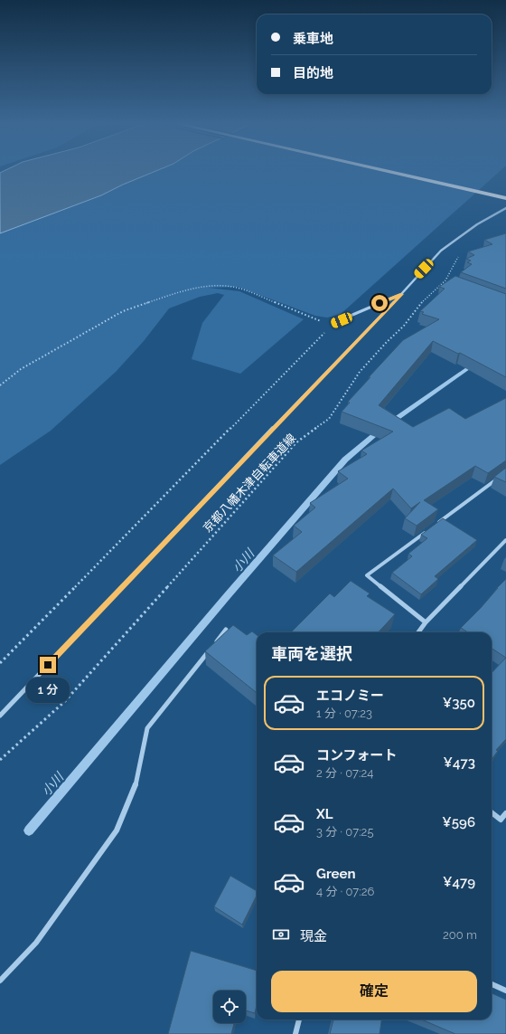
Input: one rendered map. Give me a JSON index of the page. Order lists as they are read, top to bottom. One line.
{"streets":{"path":["京都八幡木津自転車道線"]},"water":["小川"],"page":{"banner":["乗車地","目的地"],"heading":"車両を選択","list":[{"name":"エコノミー","note":"1 分 · 07:23","value":"¥350"},{"name":"コンフォート","note":"2 分 · 07:24","value":"¥473"},{"name":"XL","note":"3 分 · 07:25","value":"¥596"},{"name":"Green","note":"4 分 · 07:26","value":"¥479"}],"bubble":"1 分","pay":["現金","200 m"],"buttons":"確定"}}
